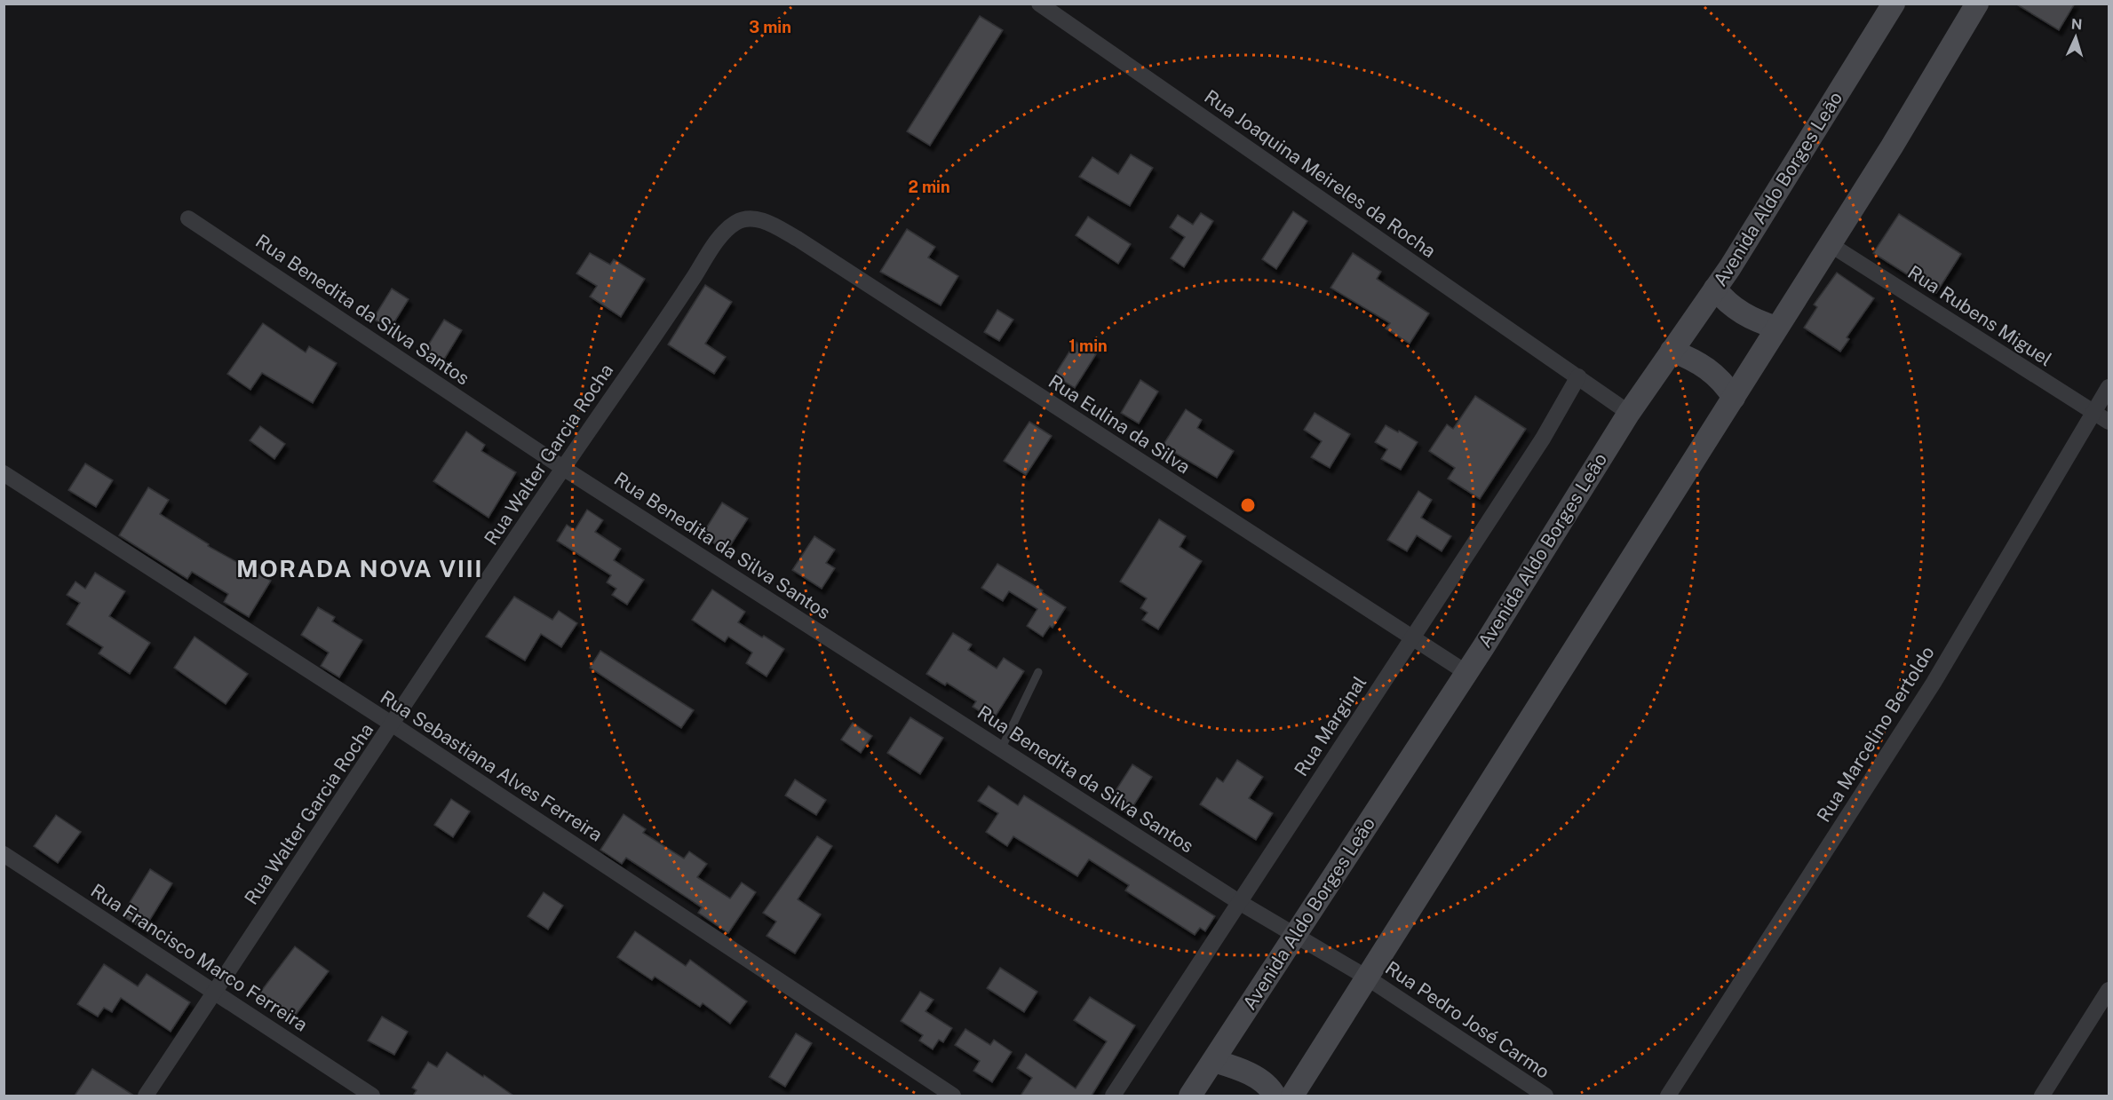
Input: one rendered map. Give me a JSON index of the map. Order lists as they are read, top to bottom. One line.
{"streets":{"street":["Rua Joaquina Meireles da Rocha","Avenida Aldo Borges Leão","Rua Benedita da Silva Santos","Rua Rubens Miguel","Rua Eulina da Silva","Rua Walter Garcia Rocha","Rua Marginal","Rua Marcelino Bertoldo","Rua Sebastiana Alves Ferreira","Rua Francisco Marco Ferreira","Rua Pedro José Carmo"]},"crossings":[["Rua Joaquina Meireles da Rocha","Avenida Aldo Borges Leão"],["Rua Joaquina Meireles da Rocha","Rua Marginal"],["Avenida Aldo Borges Leão","Rua Benedita da Silva Santos"],["Avenida Aldo Borges Leão","Rua Eulina da Silva"],["Avenida Aldo Borges Leão","Rua Pedro José Carmo"],["Rua Benedita da Silva Santos","Rua Walter Garcia Rocha"],["Rua Benedita da Silva Santos","Rua Marginal"],["Rua Benedita da Silva Santos","Rua Pedro José Carmo"],["Rua Rubens Miguel","Rua Marcelino Bertoldo"],["Rua Eulina da Silva","Rua Walter Garcia Rocha"],["Rua Eulina da Silva","Rua Marginal"],["Rua Walter Garcia Rocha","Rua Sebastiana Alves Ferreira"],["Rua Walter Garcia Rocha","Rua Francisco Marco Ferreira"]],"districts":["MORADA NOVA VIII"],"north":"top","rings":["3 min","2 min","1 min"]}
